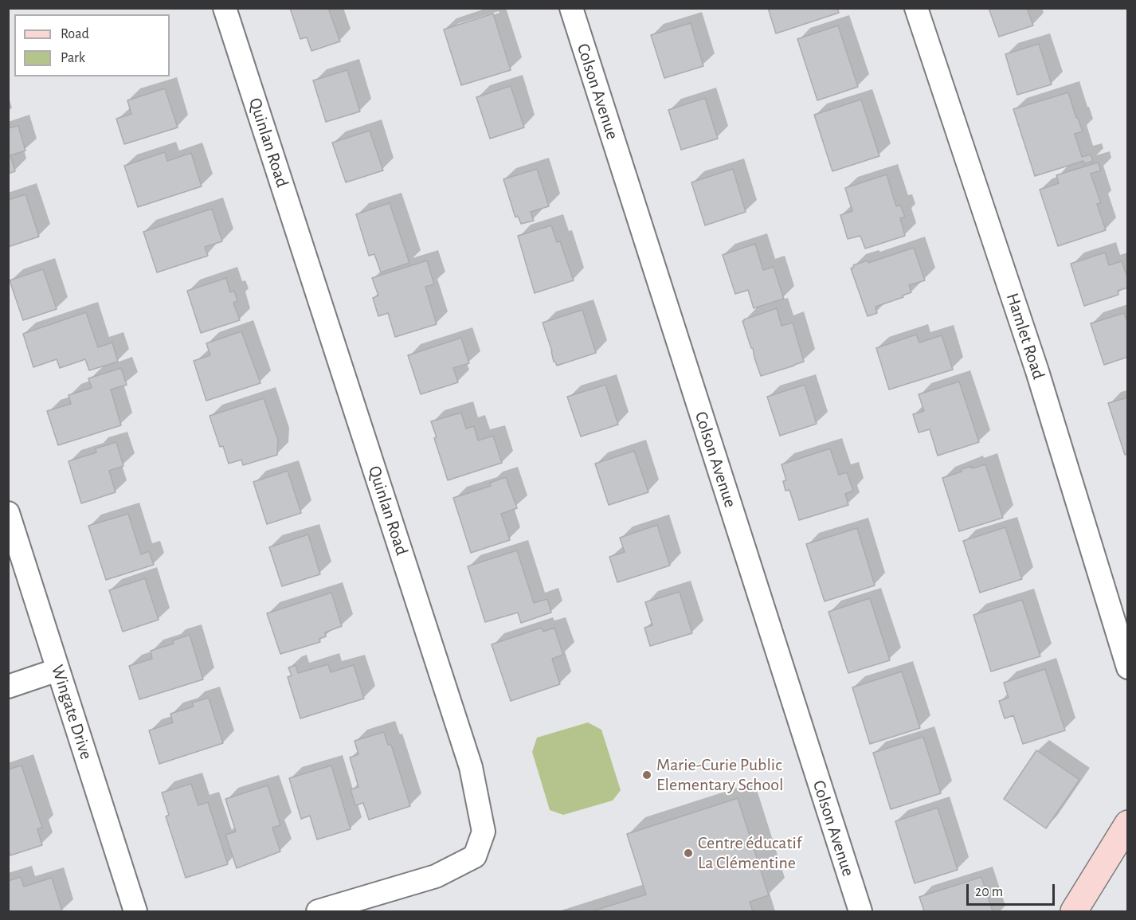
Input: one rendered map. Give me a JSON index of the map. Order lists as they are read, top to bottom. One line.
{"streets":{"street":["Colson Avenue","Quinlan Road","Hamlet Road","Wingate Drive"]},"places":["Marie-Curie Public Elementary School","Centre éducatif La Clémentine"],"legend":["Road","Park"],"scale_bar":"20 m"}
